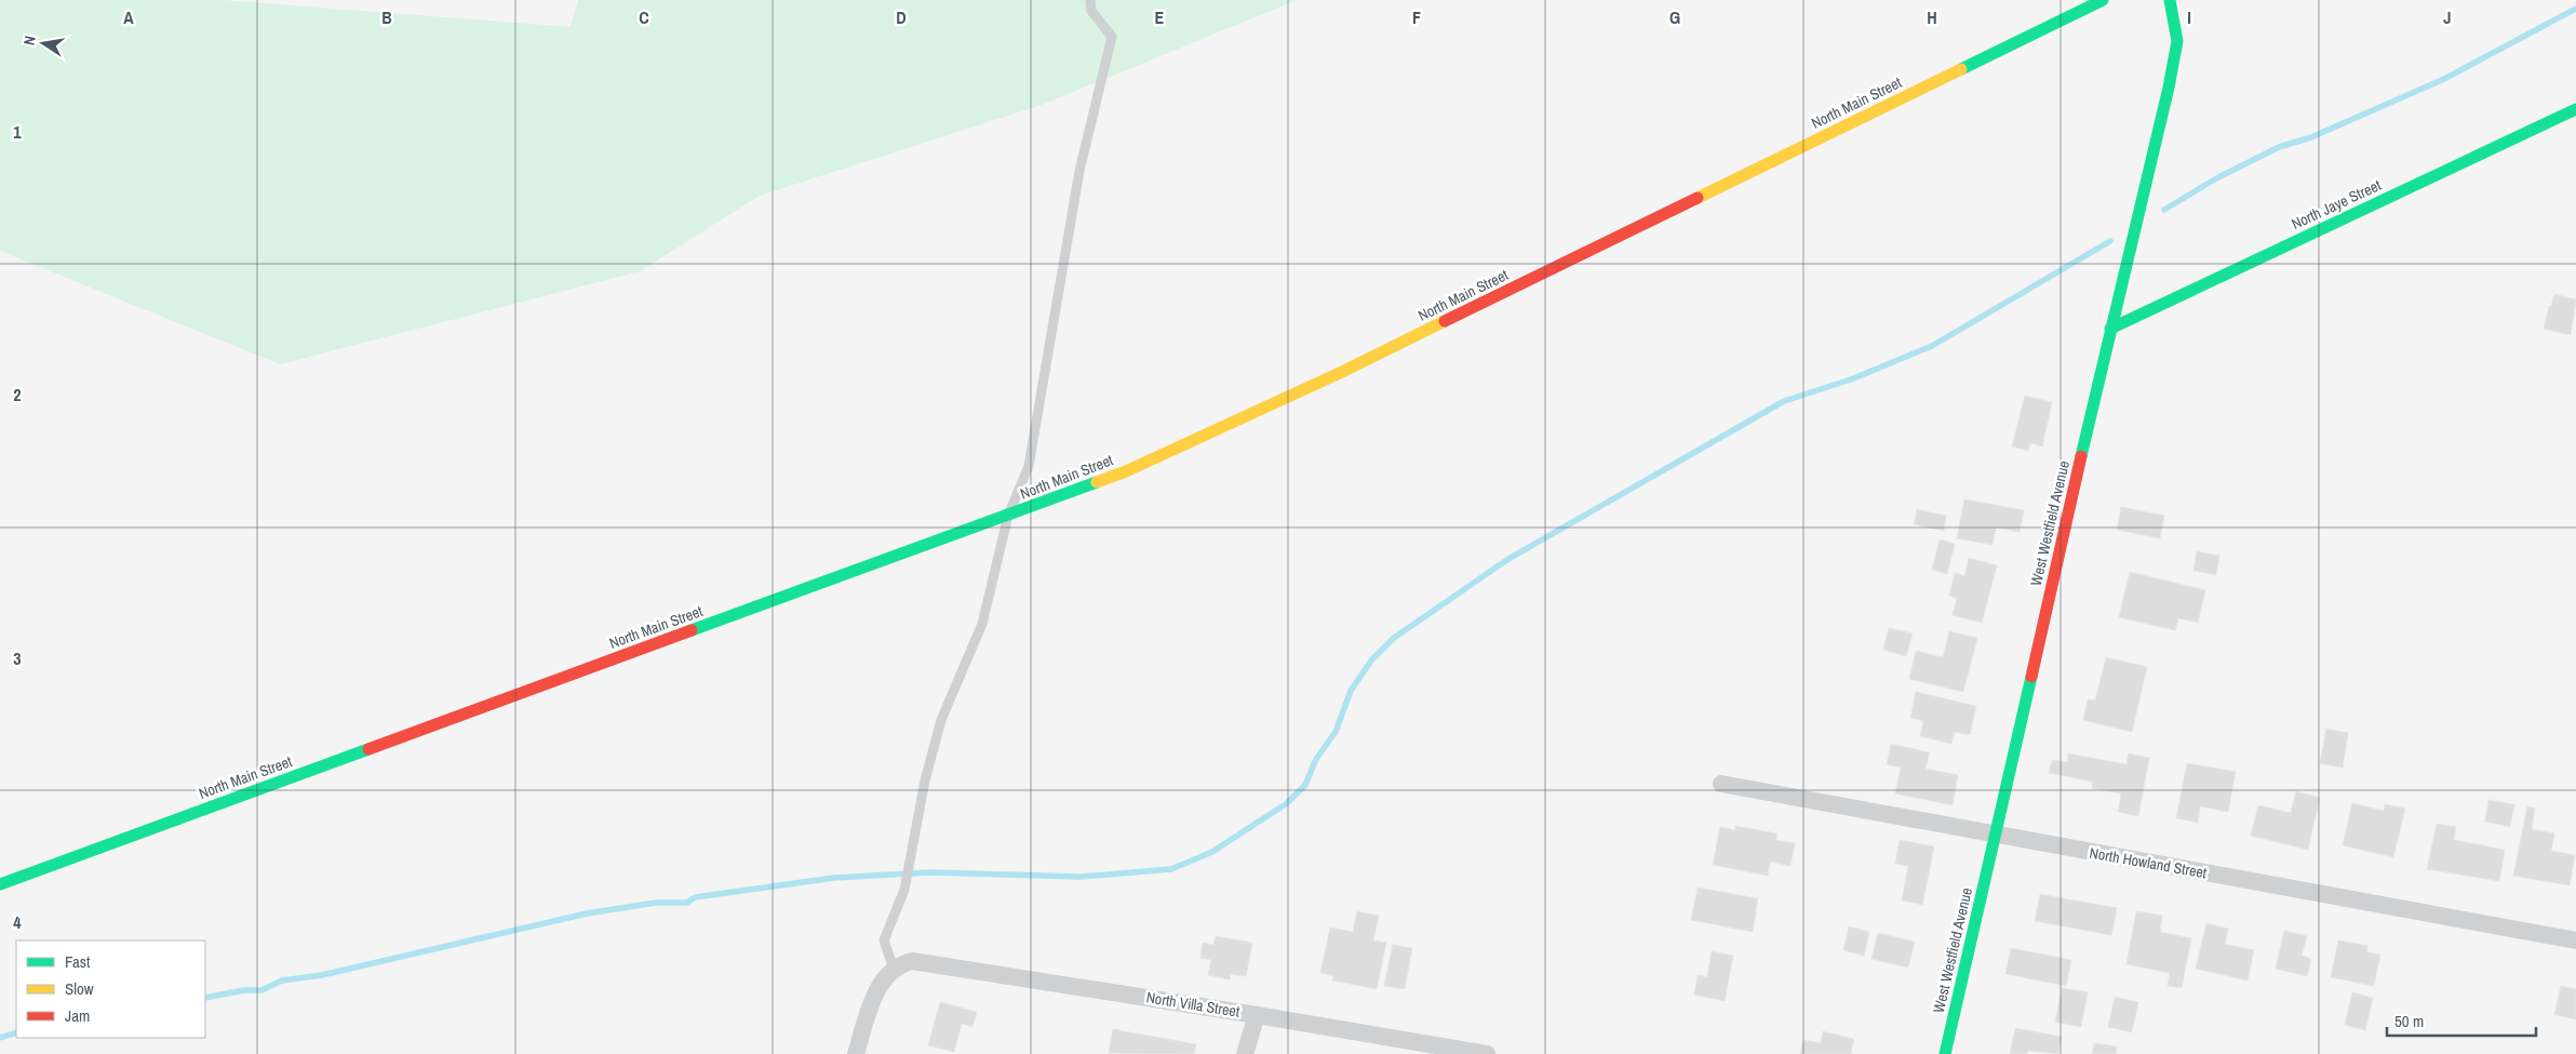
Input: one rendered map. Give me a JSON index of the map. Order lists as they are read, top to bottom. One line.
{"streets":{"main road":["North Main Street","North Jaye Street","West Westfield Avenue"],"street":["North Howland Street","North Villa Street"]},"crossings":[["North Jaye Street","West Westfield Avenue"],["West Westfield Avenue","North Howland Street"]],"legend":["Fast","Slow","Jam"],"scale_bar":"50 m","north":"left","grid":{"columns":["A","B","C","D","E","F","G","H","I","J"],"rows":["1","2","3","4"]}}
